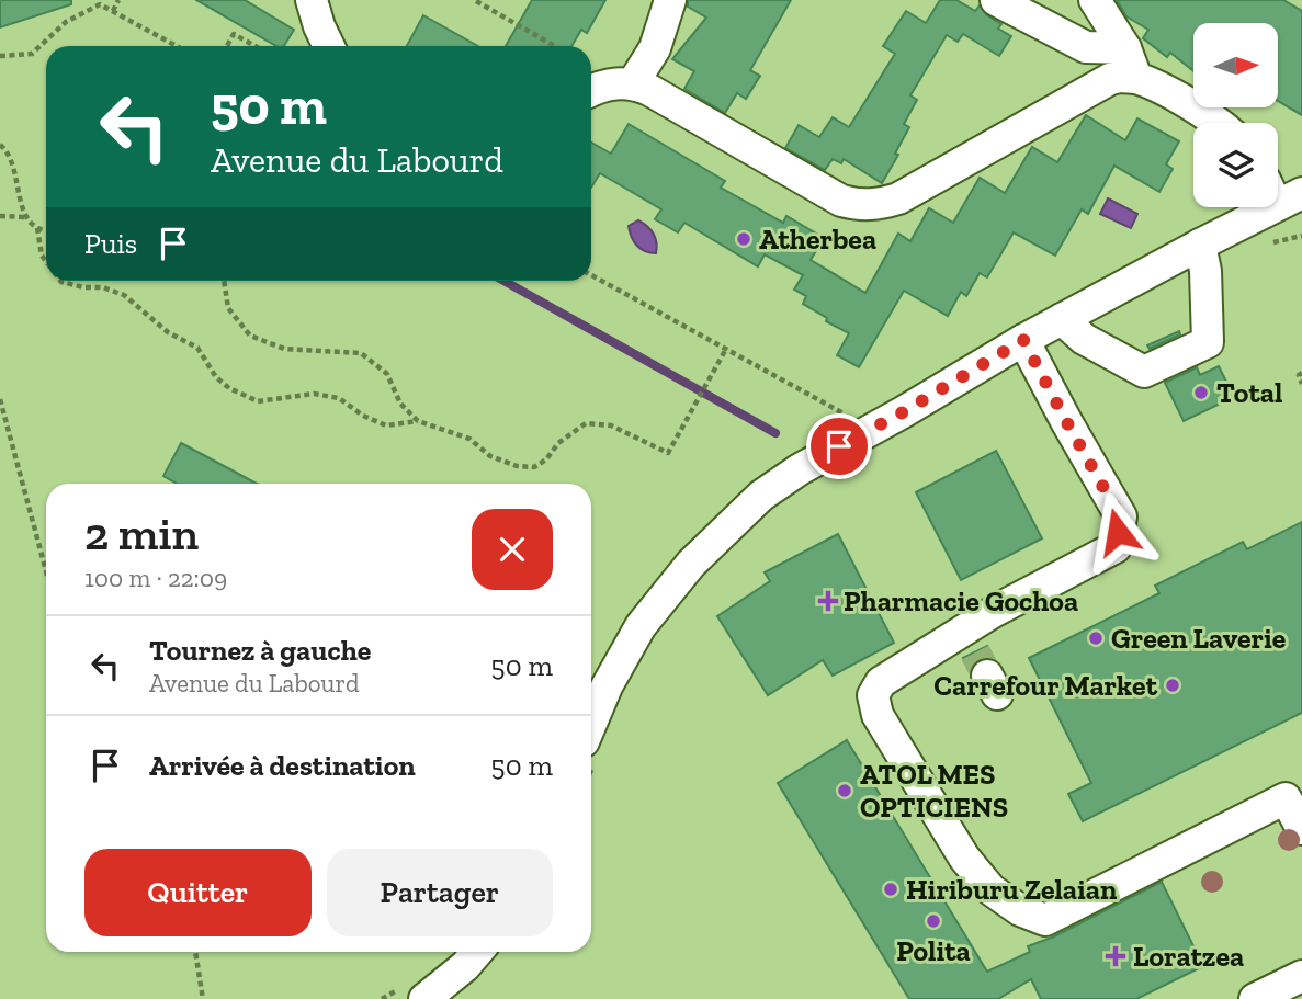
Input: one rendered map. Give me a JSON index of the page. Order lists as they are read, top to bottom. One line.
{"places":{"other":["Atherbea","Total","Green Laverie","Carrefour Market","ATOL MES OPTICIENS","Hiriburu Zelaian","Polita"],"health":["Pharmacie Gochoa","Loratzea"]},"north":"right","page":{"turn":["50 m","Avenue du Labourd"],"then":"Puis","heading":["2 min","100 m · 22:09"],"list":[{"name":"Tournez à gauche","note":"Avenue du Labourd","value":"50 m"},{"name":"Arrivée à destination","value":"50 m"}],"buttons":["Quitter","Partager"]}}
